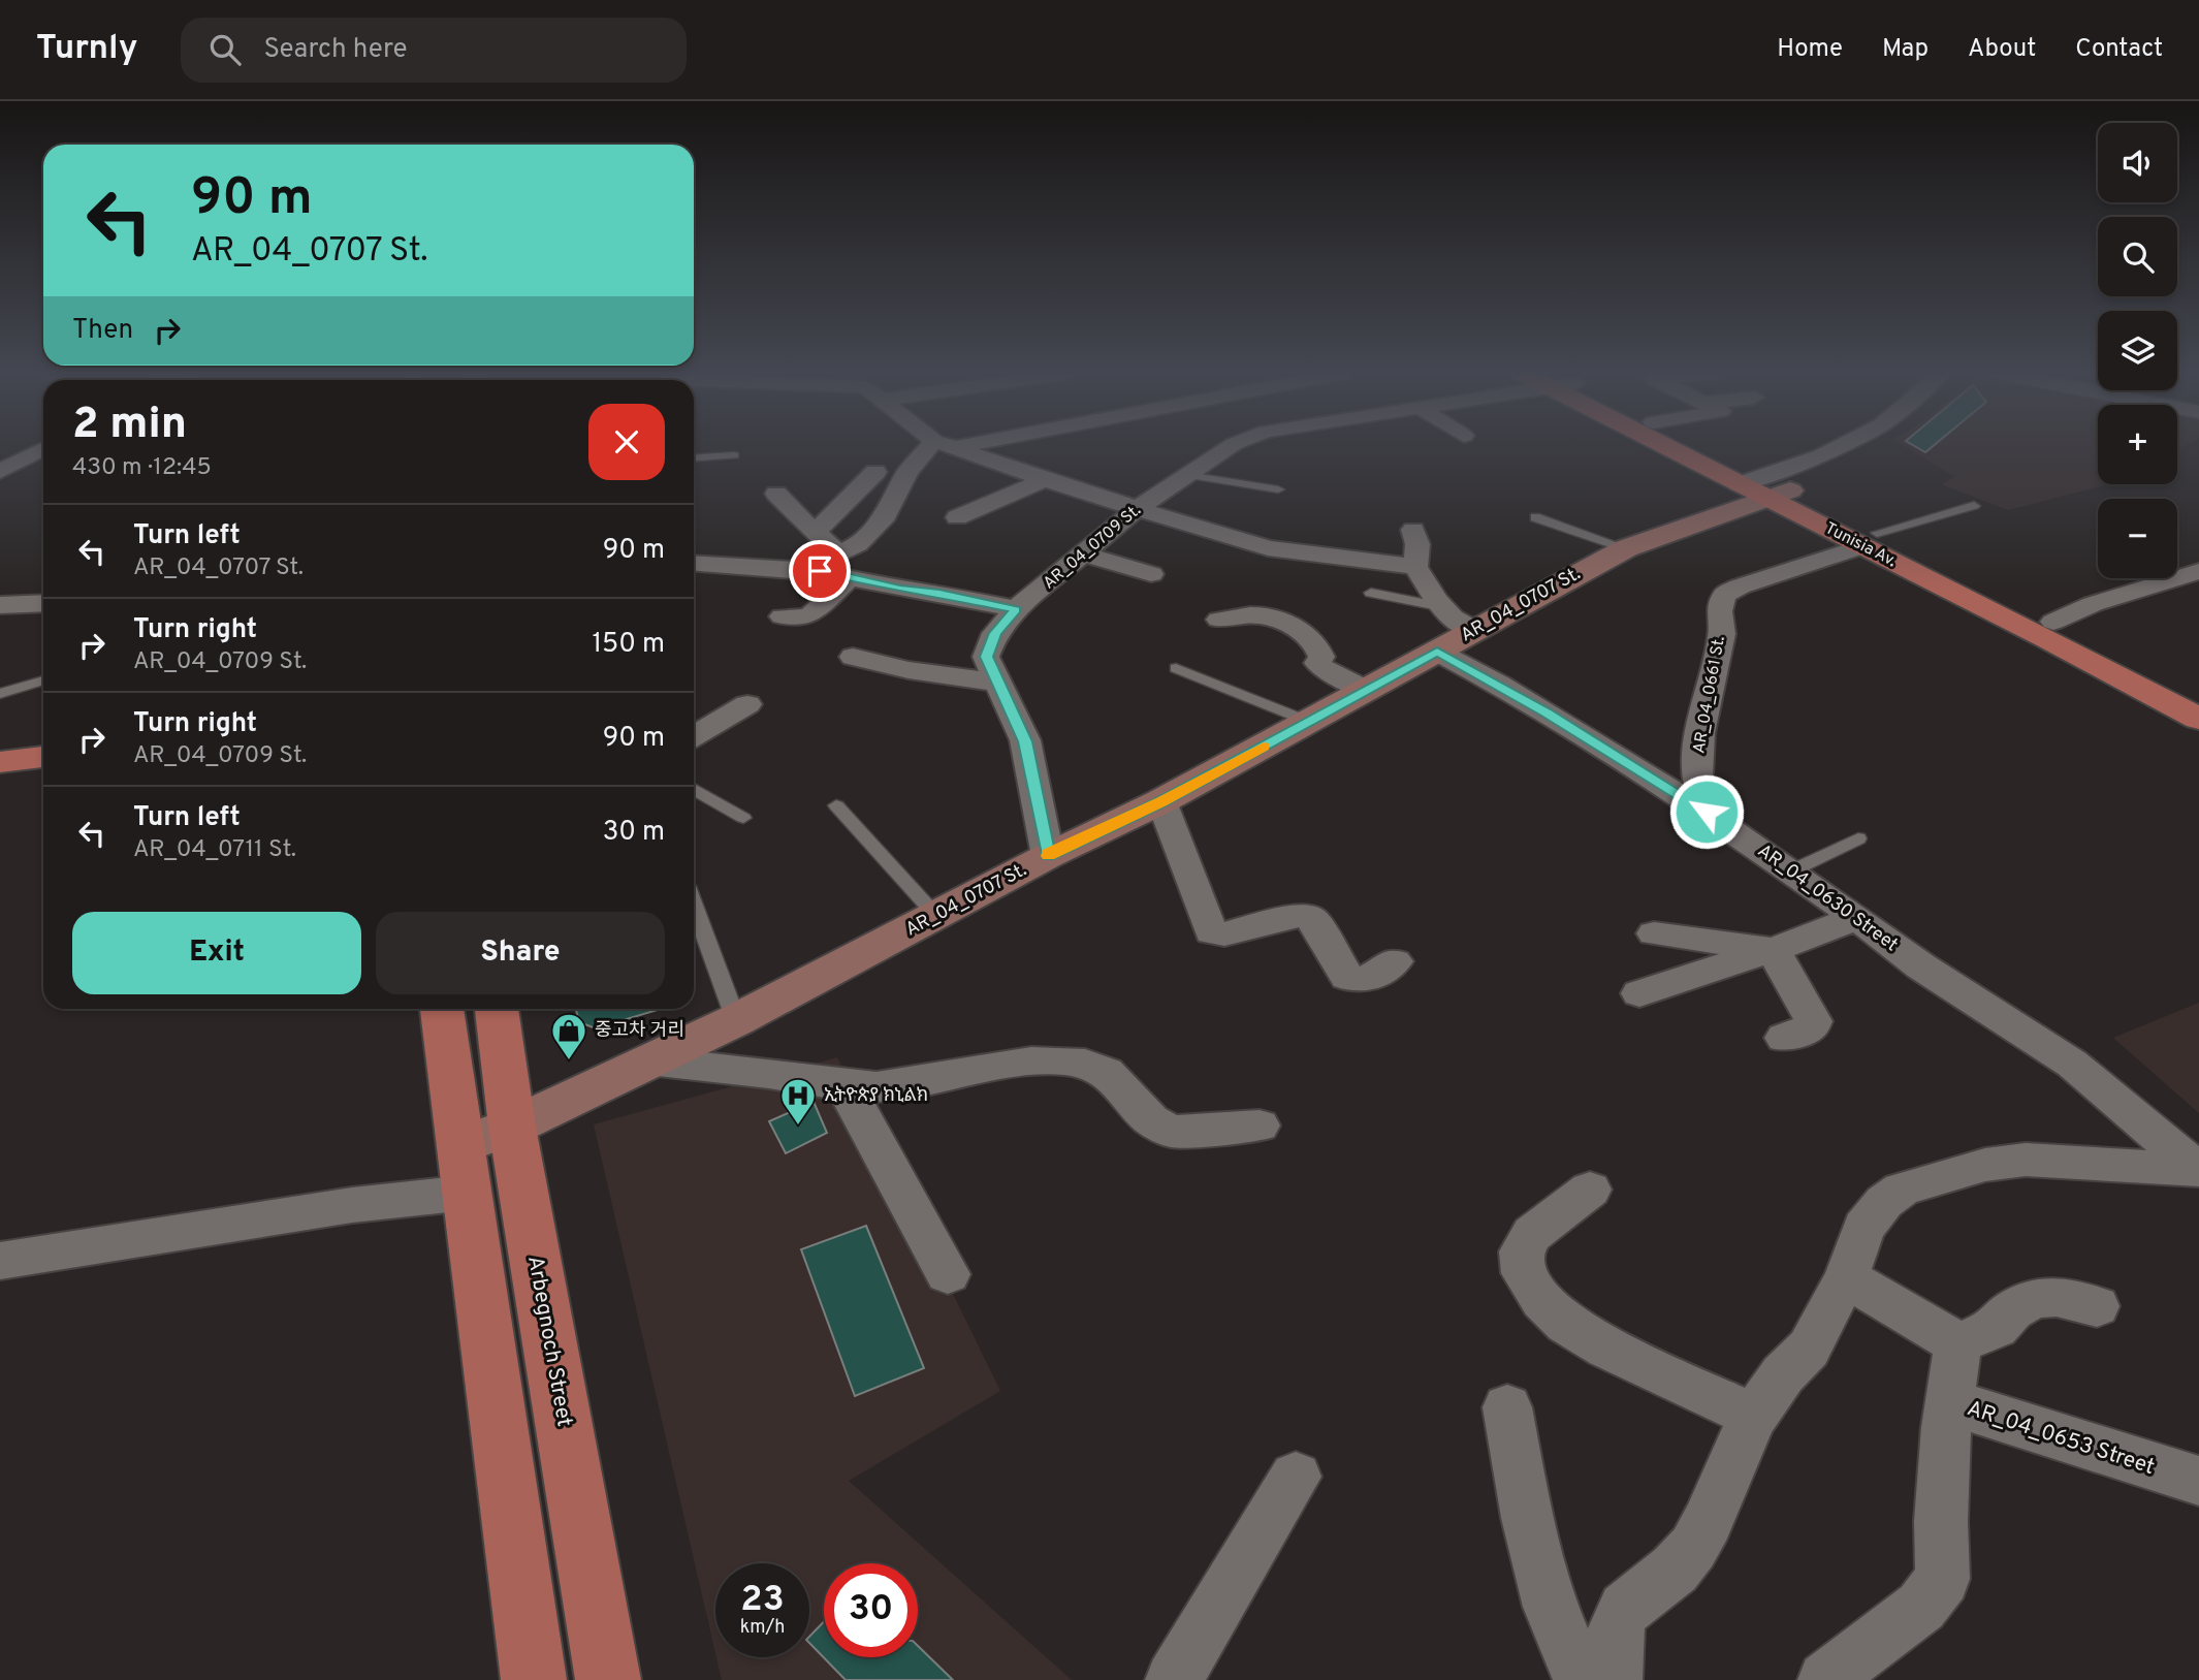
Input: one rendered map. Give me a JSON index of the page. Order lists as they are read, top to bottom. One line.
{"streets":{"main road":["Tunisia Av.","Arbegnoch Street"],"street":["AR_04_0709 St.","AR_04_0707 St.","AR_04_0661 St.","AR_04_0630 Street","AR_04_0653 Street"]},"crossings":[["Tunisia Av.","AR_04_0707 St."],["Tunisia Av.","AR_04_0661 St."],["AR_04_0709 St.","AR_04_0707 St."],["AR_04_0707 St.","AR_04_0630 Street"],["AR_04_0707 St.","Arbegnoch Street"],["AR_04_0661 St.","AR_04_0630 Street"]],"places":{"shop":["중고차 거리"],"hospital":["ኢትዮጵያ ክኒልክ"]},"page":{"header":"Turnly","search":"Search here","nav":["Home","Map","About","Contact"],"map_buttons":["+","−"],"turn":["90 m","AR_04_0707 St."],"then":"Then","heading":["2 min","430 m · 12:45"],"list":[{"name":"Turn left","note":"AR_04_0707 St.","value":"90 m"},{"name":"Turn right","note":"AR_04_0709 St.","value":"150 m"},{"name":"Turn right","note":"AR_04_0709 St.","value":"90 m"},{"name":"Turn left","note":"AR_04_0711 St.","value":"30 m"}],"buttons":["Exit","Share"],"speed":"23 km/h","limit":"30"}}
